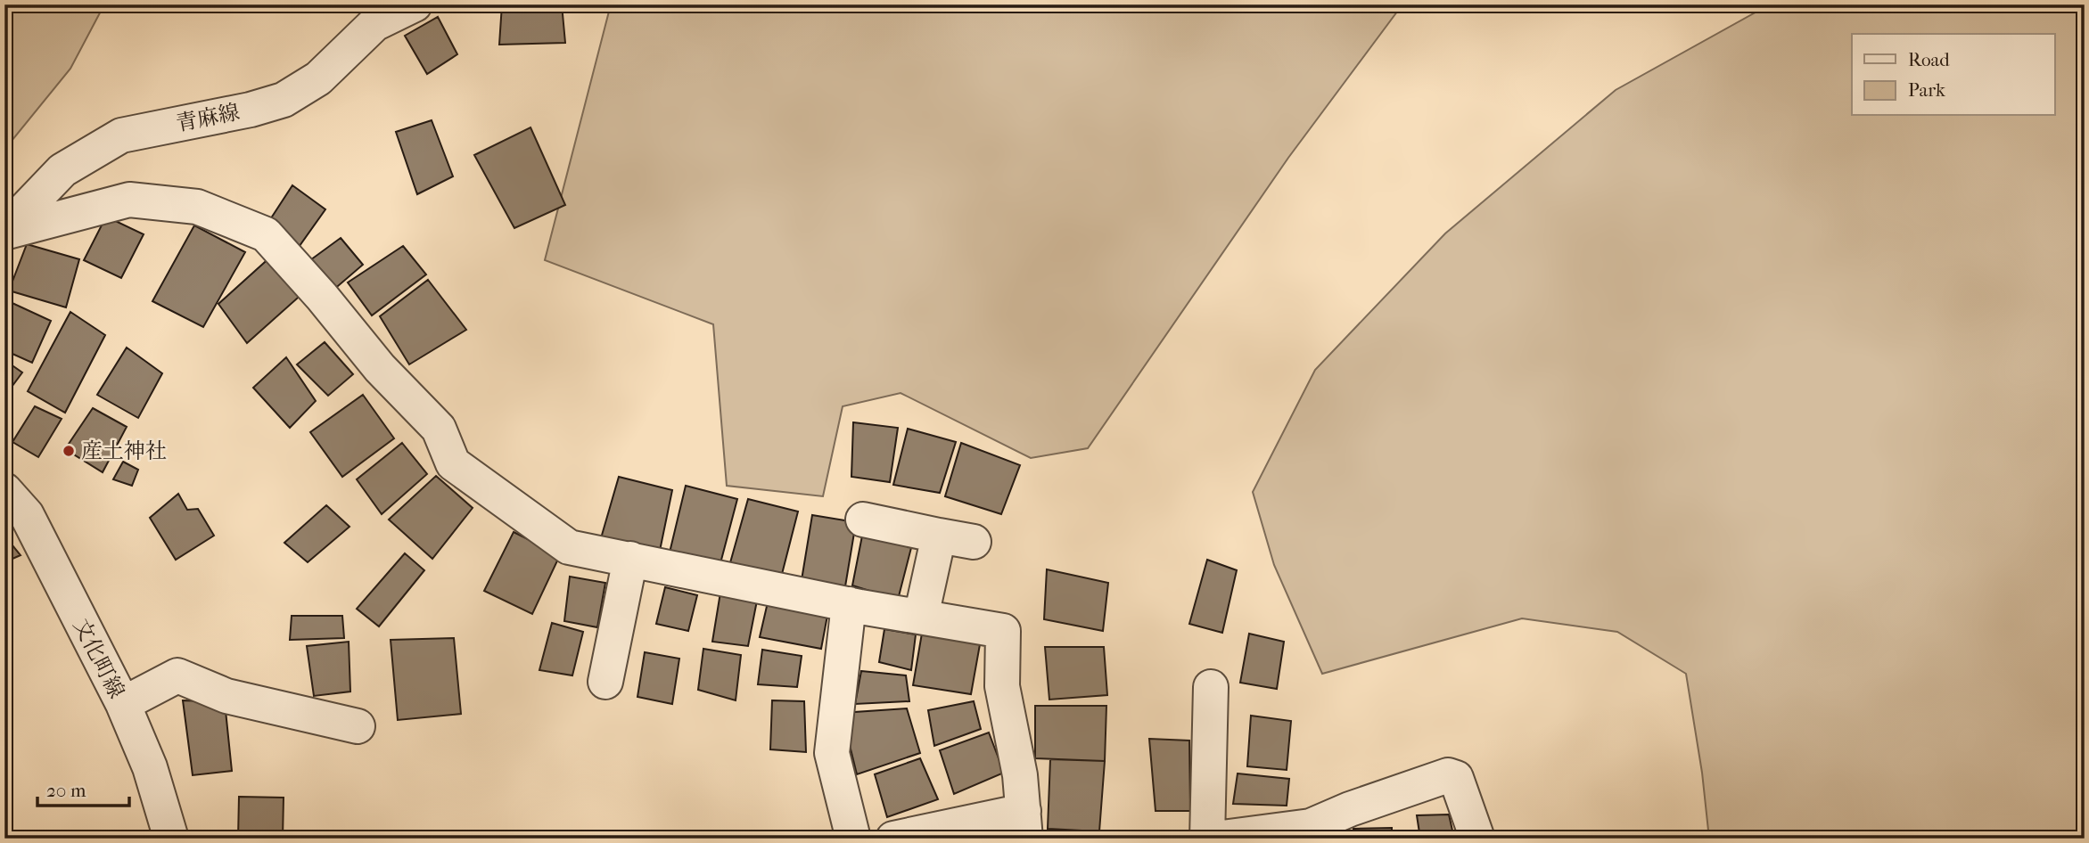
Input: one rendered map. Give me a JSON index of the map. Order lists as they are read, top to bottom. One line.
{"streets":{"street":["青麻線","文化町線"]},"places":["産土神社"],"legend":["Road","Park"],"scale_bar":"20 m"}
